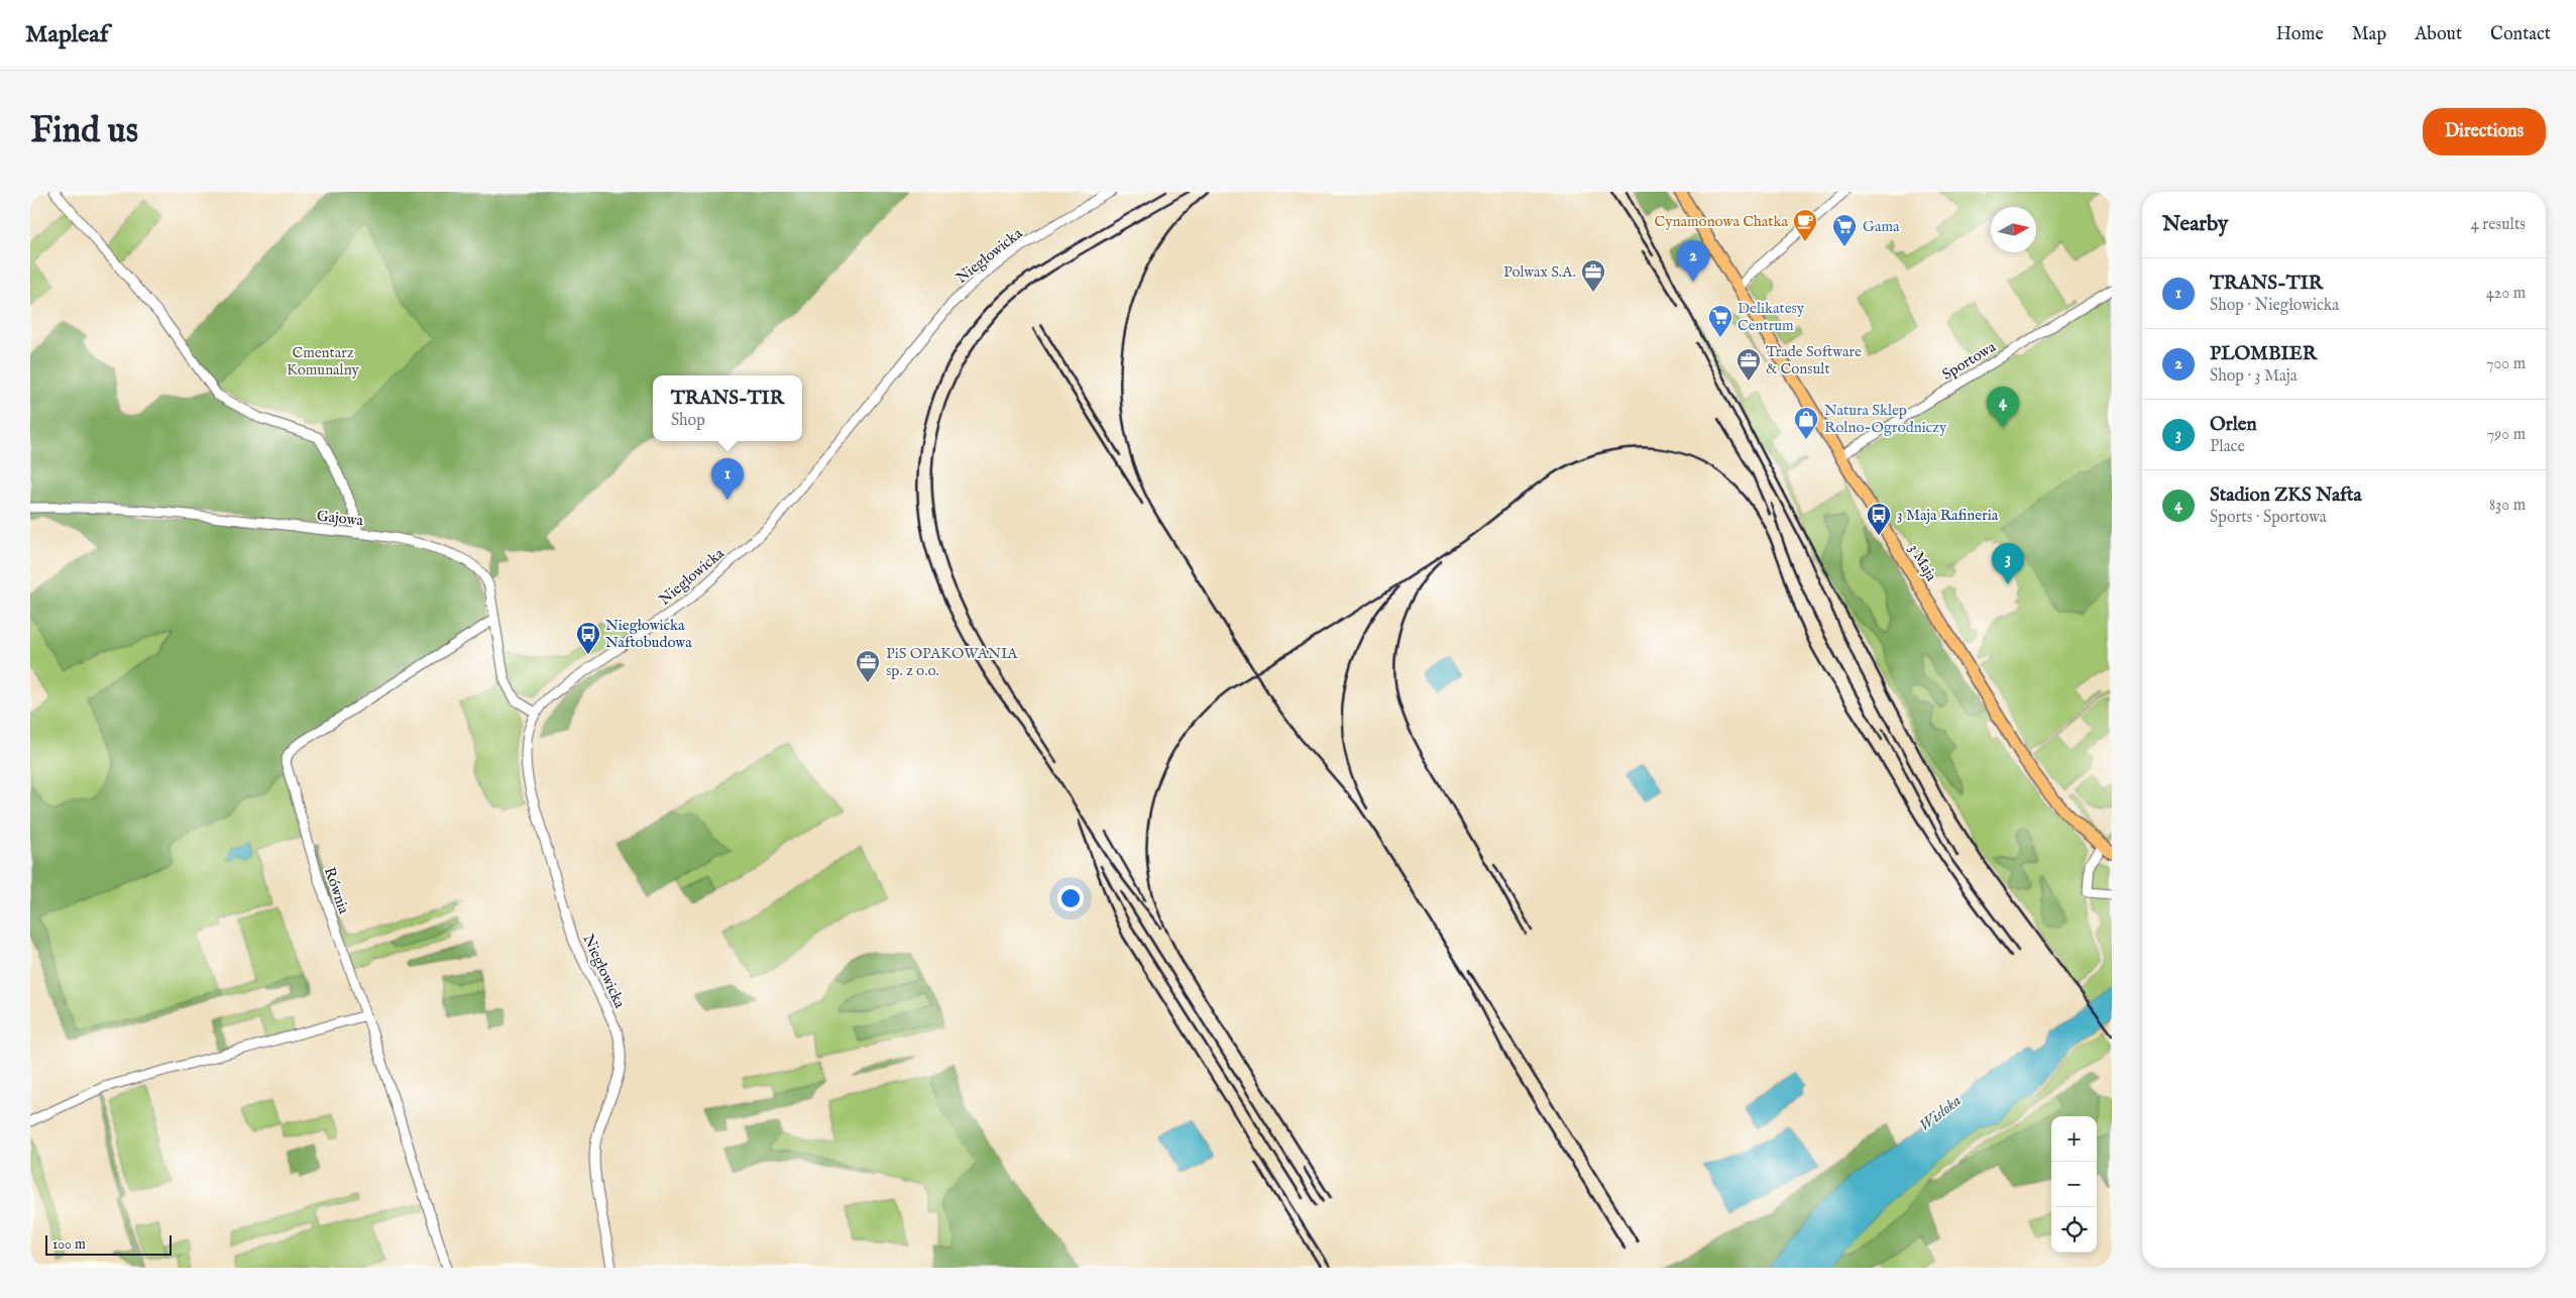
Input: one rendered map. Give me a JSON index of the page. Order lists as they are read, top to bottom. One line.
{"streets":{"main road":["3 Maja"],"street":["Niegłowicka","Sportowa","Gajowa","Równia"]},"crossings":[["Niegłowicka","Gajowa"],["Sportowa","3 Maja"],["Gajowa","Równia"]],"water":["Wisłoka"],"parks":["Cmentarz Komunalny"],"places":{"cafe":["Cynamonowa Chatka"],"supermarket":["Gama","Delikatesy Centrum"],"office":["Polwax S.A.","Trade Software & Consult","PiS OPAKOWANIA sp. z o.o."],"shop":["Natura Sklep Rolno-Ogrodniczy"],"bus stop":["3 Maja Rafineria","Niegłowicka Naftobudowa"]},"scale_bar":"100 m","north":"right","page":{"header":"Mapleaf","nav":["Home","Map","About","Contact"],"buttons":"Directions","title":"Find us","heading":["Nearby","4 results"],"pins":["2","4","1","3"],"list":[{"mark":"1","name":"TRANS-TIR","note":"Shop · Niegłowicka","value":"420 m"},{"mark":"2","name":"PLOMBIER","note":"Shop · 3 Maja","value":"700 m"},{"mark":"3","name":"Orlen","note":"Place","value":"790 m"},{"mark":"4","name":"Stadion ZKS Nafta","note":"Sports · Sportowa","value":"830 m"}],"popup":["TRANS-TIR","Shop"],"map_buttons":["+","−"],"scale":"100 m"}}
